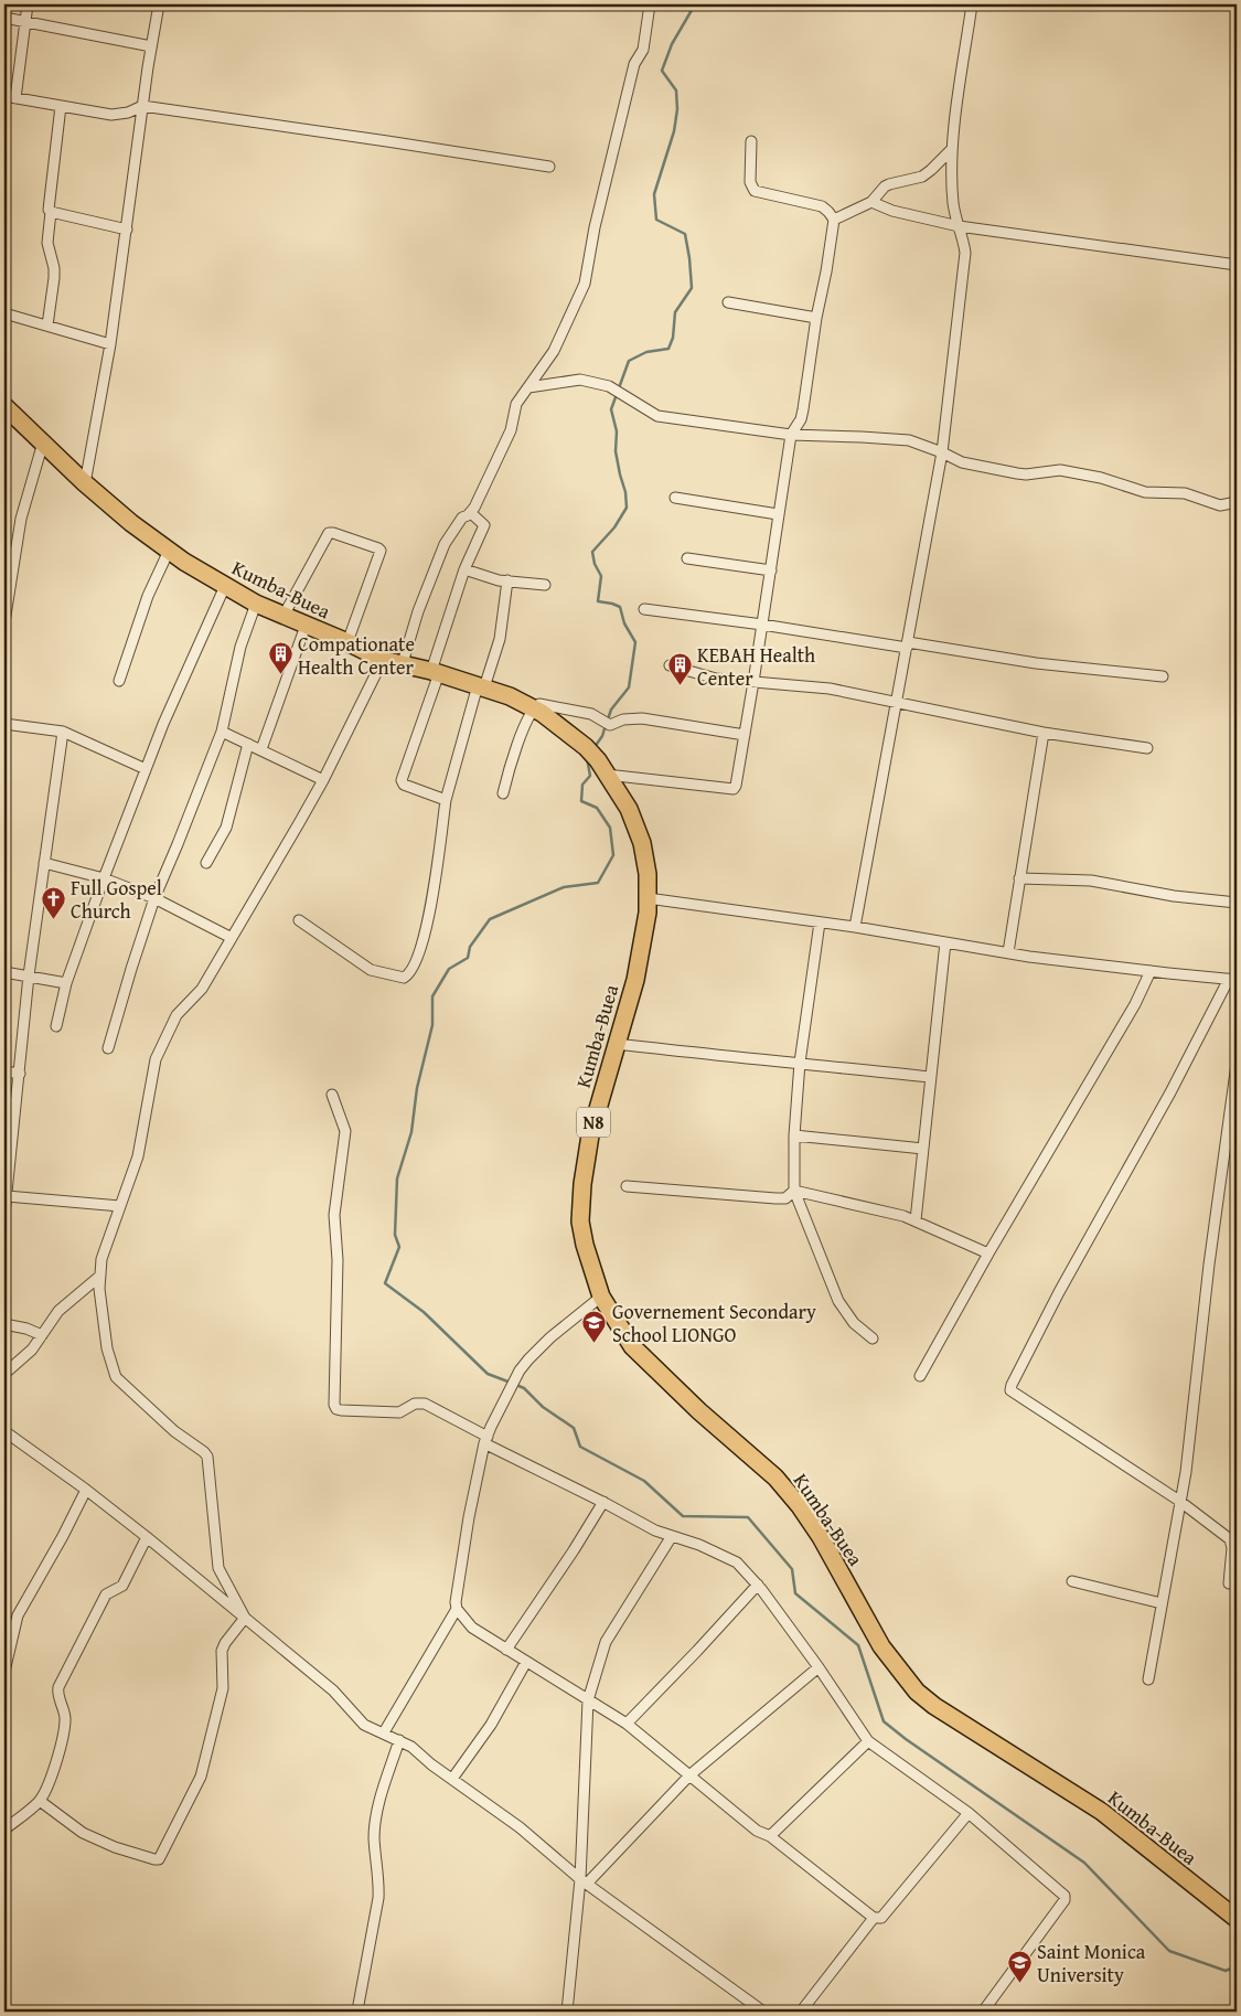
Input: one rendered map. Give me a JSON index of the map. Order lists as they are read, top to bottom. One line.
{"streets":{"highway":["Kumba-Buea","N8"]},"places":{"building":["Compationate Health Center","KEBAH Health Center"],"church":["Full Gospel Church"],"school or university":["Governement Secondary School LIONGO","Saint Monica University"]}}
